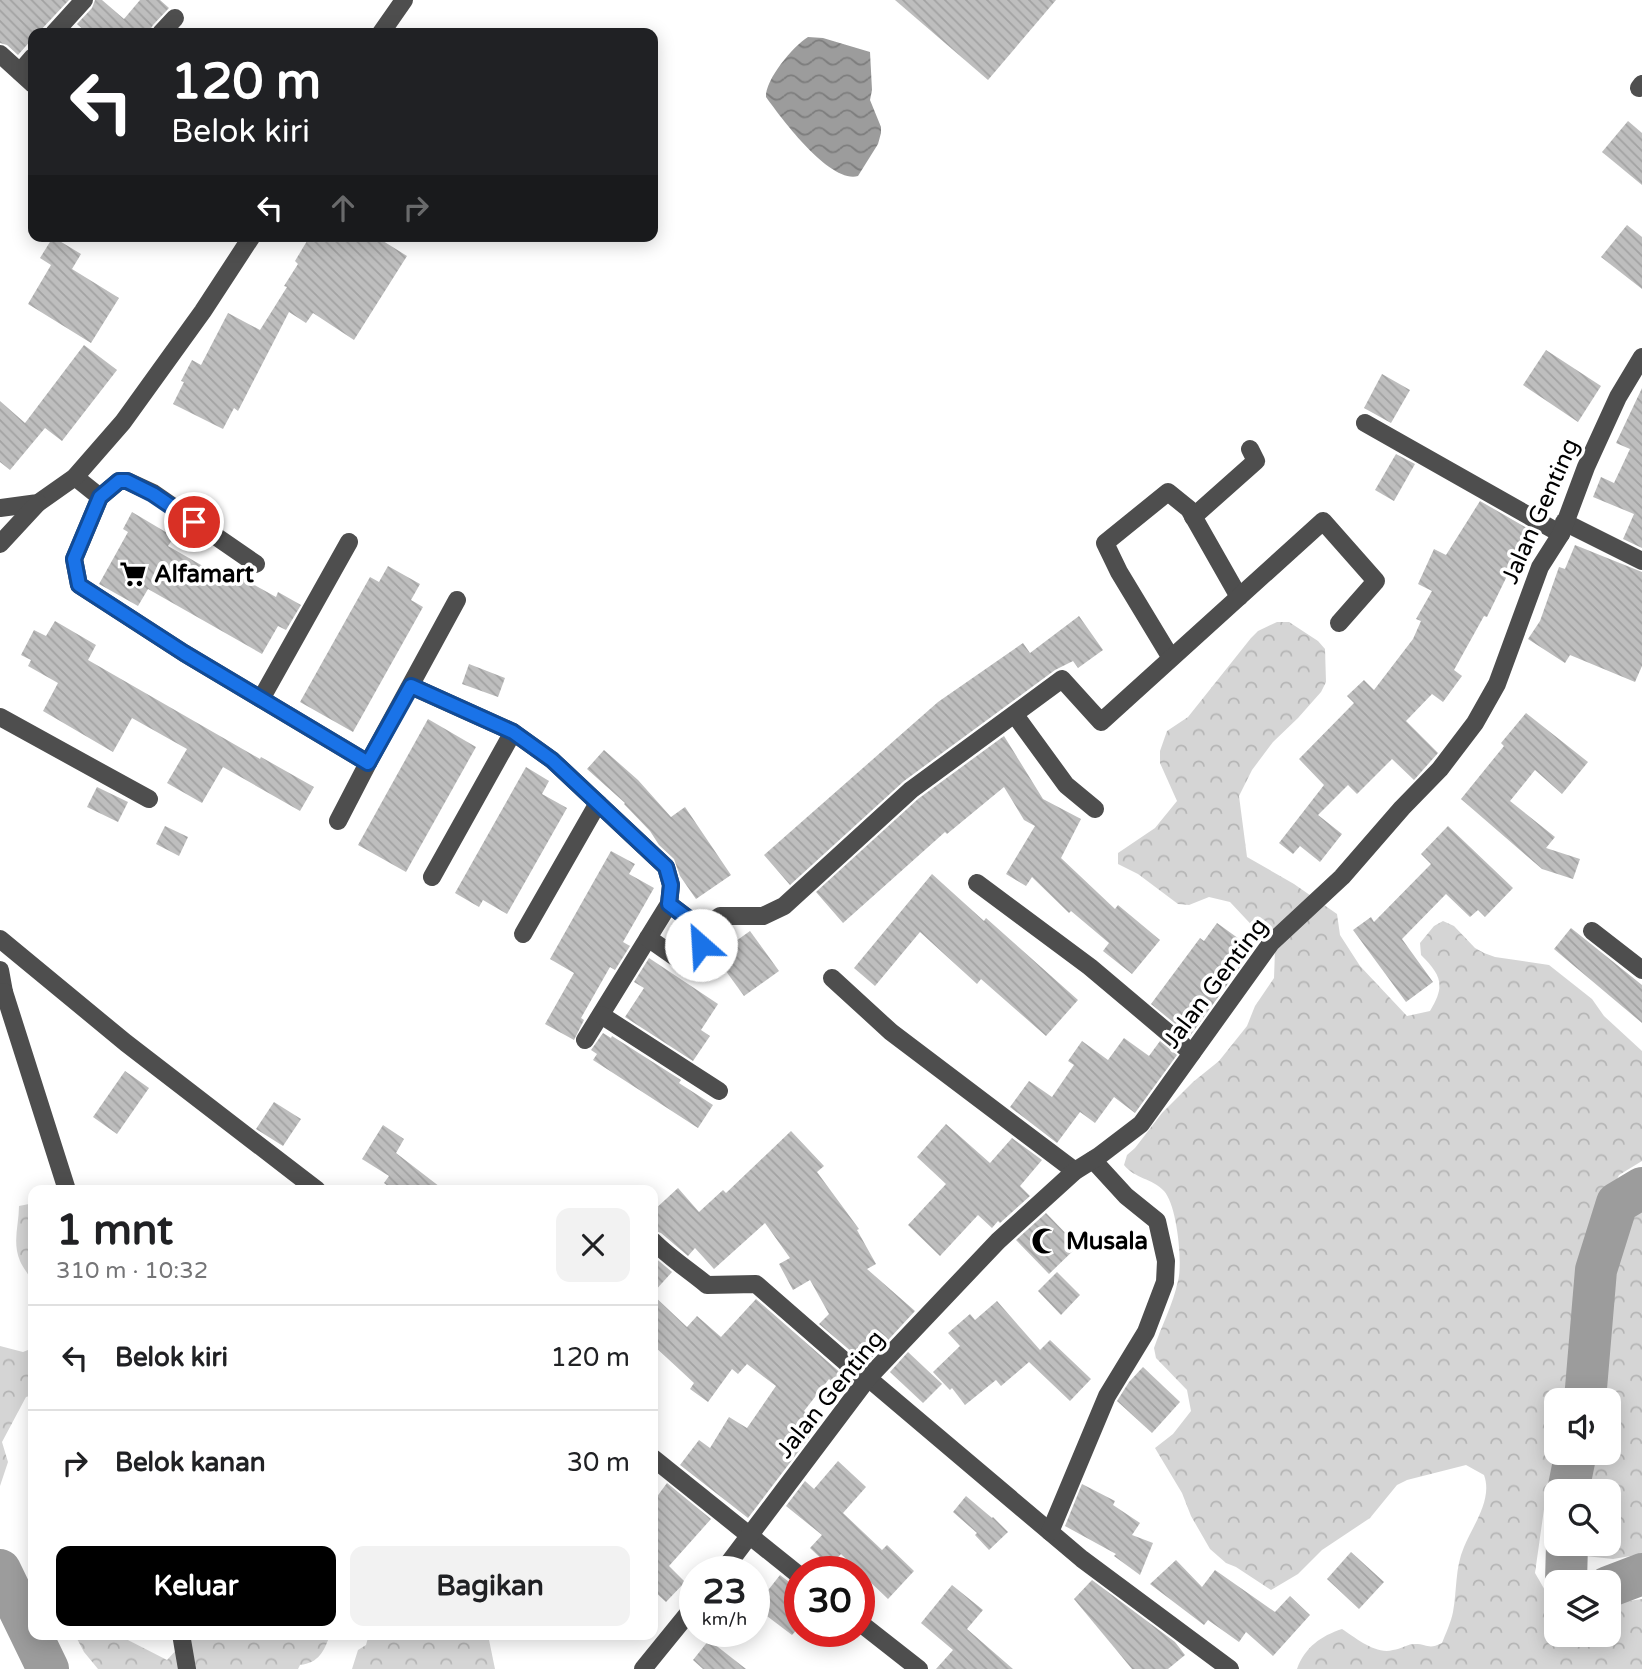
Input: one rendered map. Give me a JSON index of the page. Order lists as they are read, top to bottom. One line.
{"streets":{"street":["Jalan Genting"]},"places":{"supermarket":["Alfamart"],"mosque":["Musala"]},"page":{"turn":["120 m","Belok kiri"],"heading":["1 mnt","310 m · 10:32"],"list":[{"name":"Belok kiri","value":"120 m"},{"name":"Belok kanan","value":"30 m"}],"buttons":["Keluar","Bagikan"],"speed":"23 km/h","limit":"30"}}
